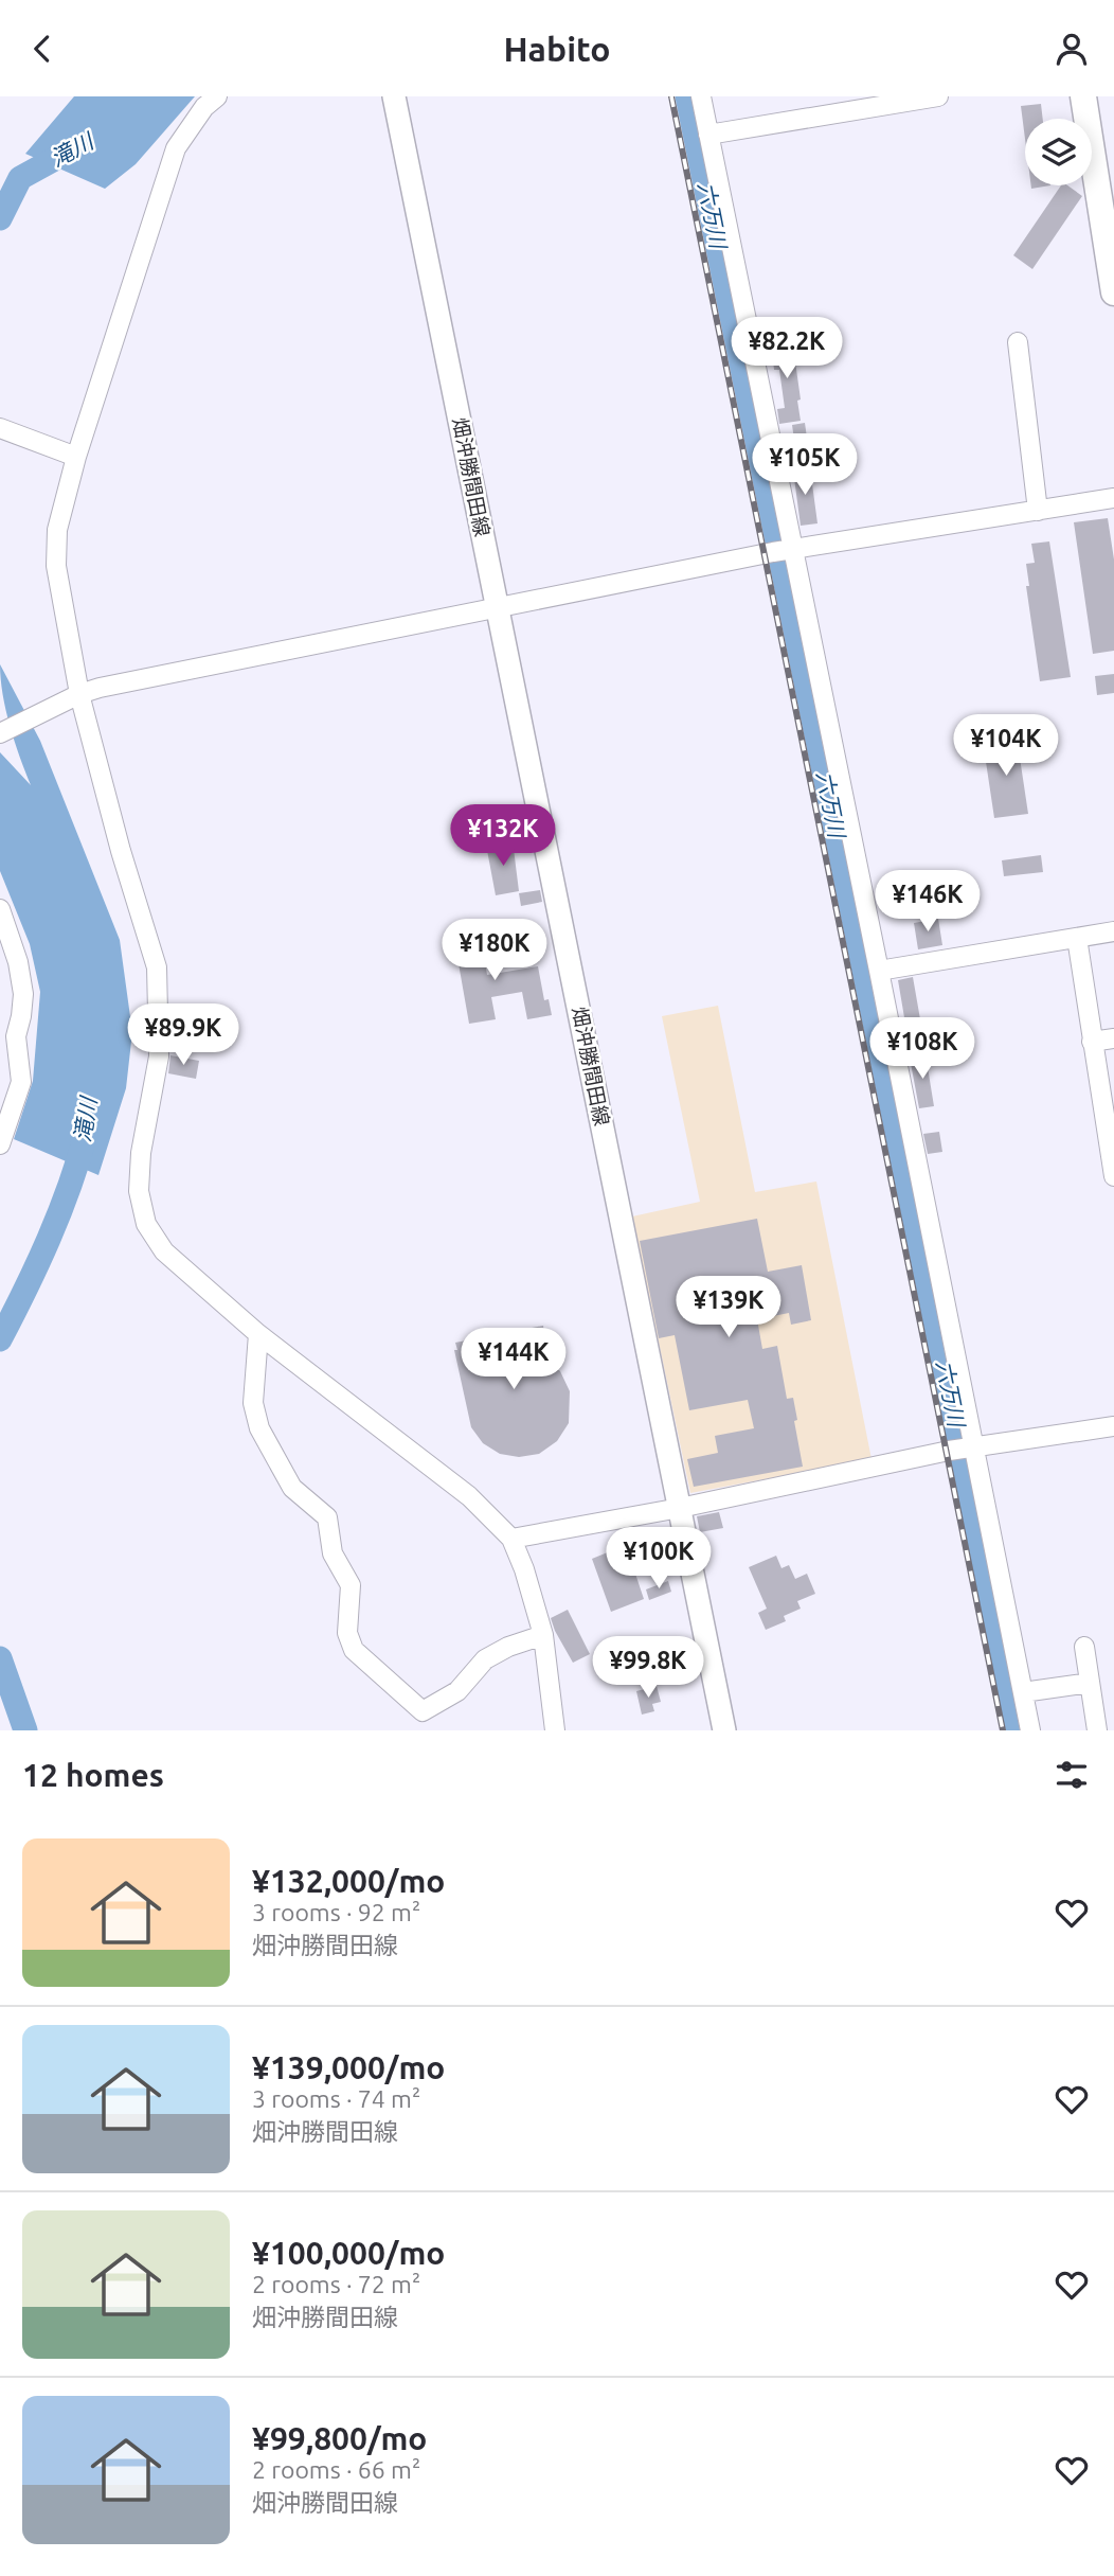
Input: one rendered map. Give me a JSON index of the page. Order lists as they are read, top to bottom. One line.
{"streets":{"main road":["畑沖勝間田線"]},"water":["滝川","六万川"],"page":{"header":"Habito","price":["¥82.2K","¥105K","¥104K","¥132K","¥146K","¥180K","¥89.9K","¥108K","¥139K","¥144K","¥100K","¥99.8K"],"heading":"12 homes","list":[{"name":"¥132,000/mo","note":"3 rooms · 92 m² · 畑沖勝間田線"},{"name":"¥139,000/mo","note":"3 rooms · 74 m² · 畑沖勝間田線"},{"name":"¥100,000/mo","note":"2 rooms · 72 m² · 畑沖勝間田線"},{"name":"¥99,800/mo","note":"2 rooms · 66 m² · 畑沖勝間田線"}]}}
